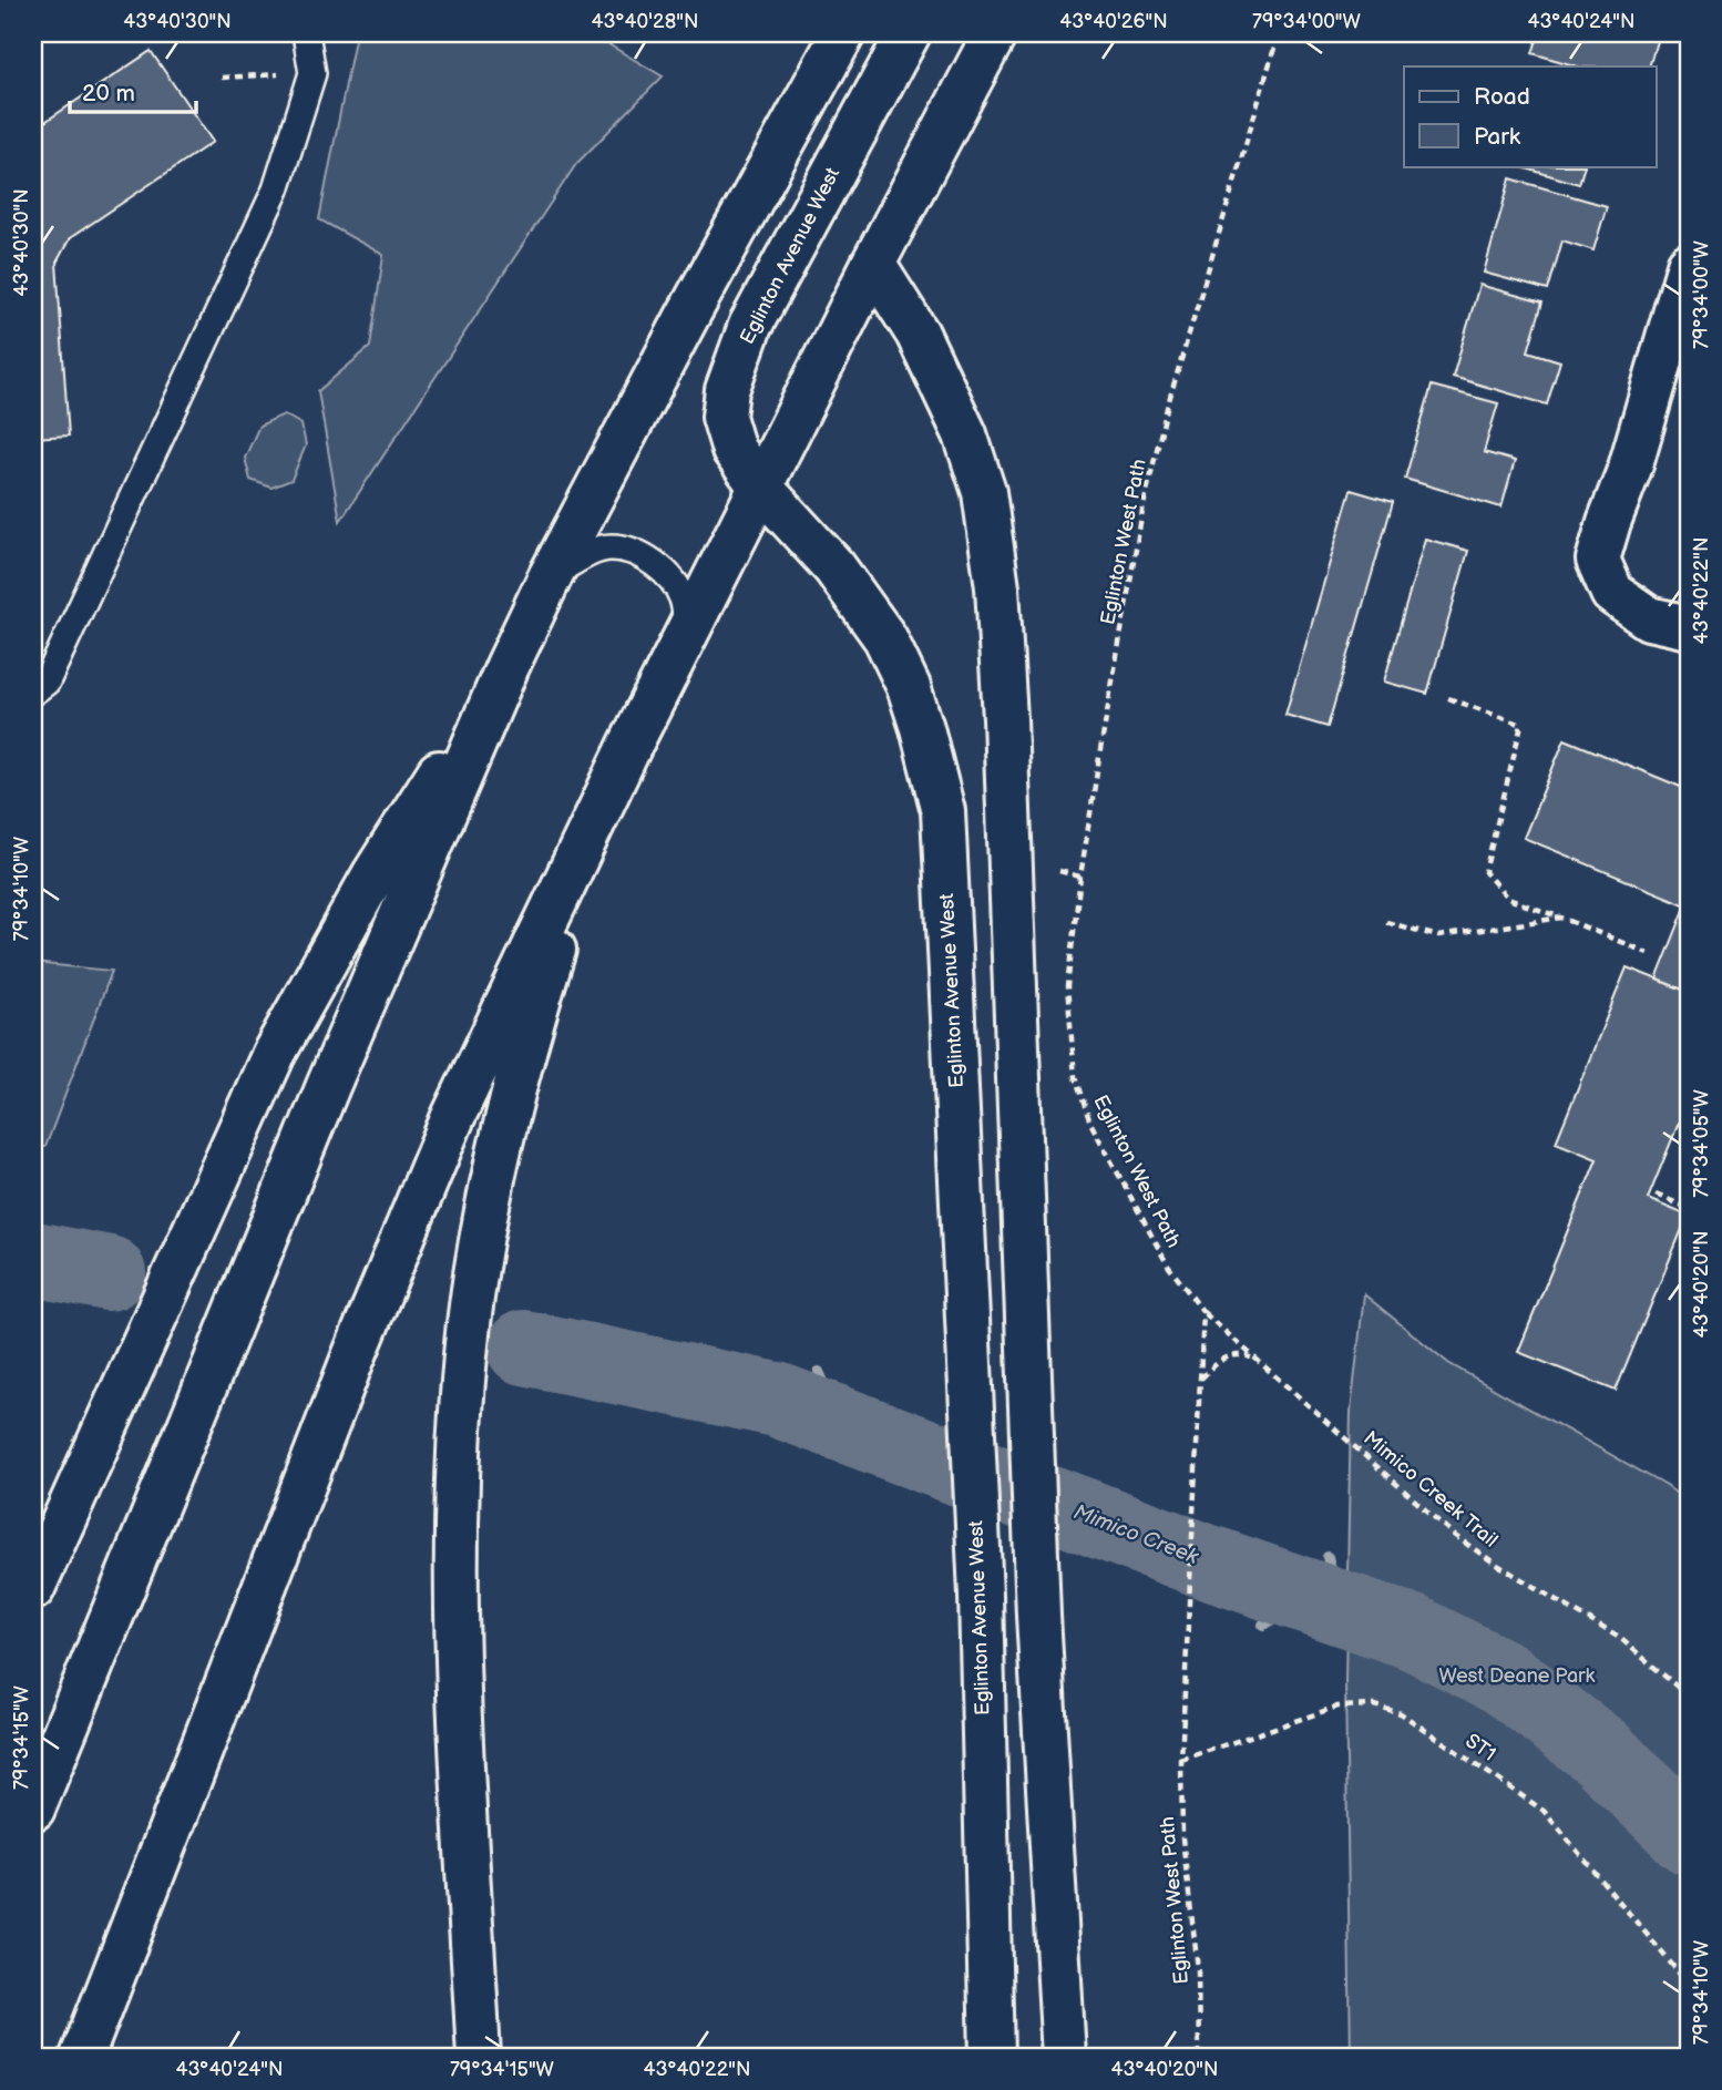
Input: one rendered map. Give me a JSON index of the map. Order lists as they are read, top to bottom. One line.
{"streets":{"main road":["Eglinton Avenue West"],"path":["Eglinton West Path","Mimico Creek Trail","ST1"]},"crossings":[["Eglinton West Path","Mimico Creek Trail"],["Eglinton West Path","ST1"]],"water":["Mimico Creek"],"parks":["West Deane Park"],"legend":["Road","Park"],"scale_bar":"20 m","coordinates":["43°40'30\"N","43°40'28\"N","43°40'26\"N","79°34'00\"W","43°40'24\"N","43°40'22\"N","79°34'10\"W","79°34'05\"W","43°40'20\"N","79°34'15\"W"]}
